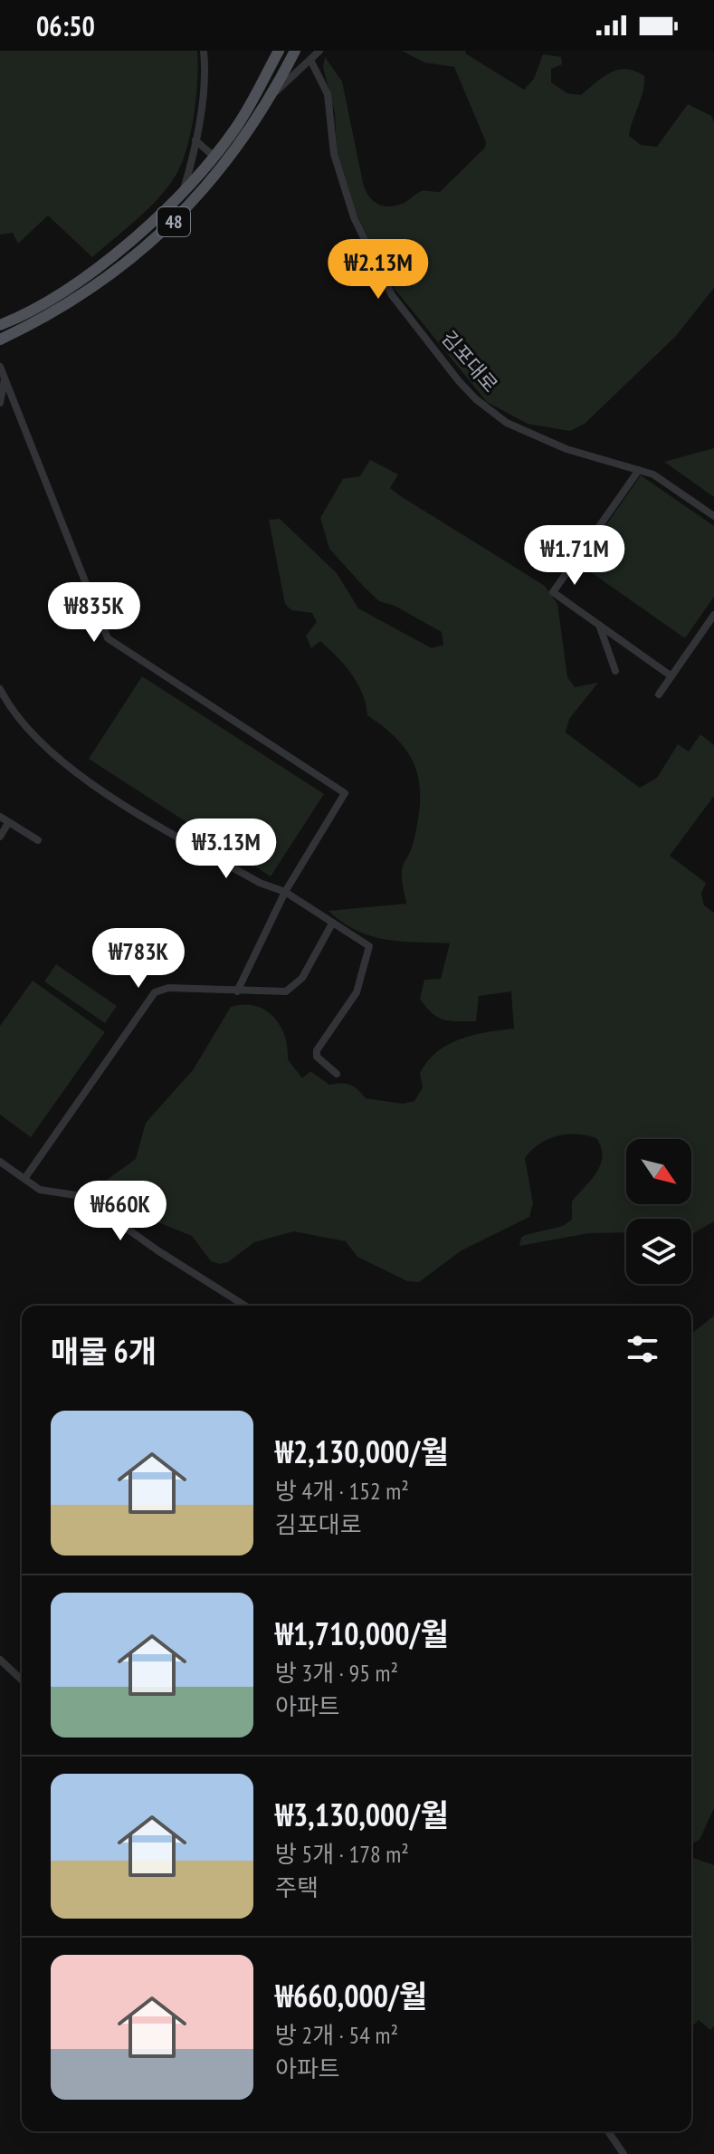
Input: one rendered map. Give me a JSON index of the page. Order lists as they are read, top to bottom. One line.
{"streets":{"main road":["48"],"street":["김포대로"]},"north":"bottom right","page":{"status":"06:50","price":["₩2.13M","₩1.71M","₩835K","₩3.13M","₩783K","₩660K"],"heading":"매물 6개","list":[{"name":"₩2,130,000/월","note":"방 4개 · 152 m² · 김포대로"},{"name":"₩1,710,000/월","note":"방 3개 · 95 m² · 아파트"},{"name":"₩3,130,000/월","note":"방 5개 · 178 m² · 주택"},{"name":"₩660,000/월","note":"방 2개 · 54 m² · 아파트"}]}}
